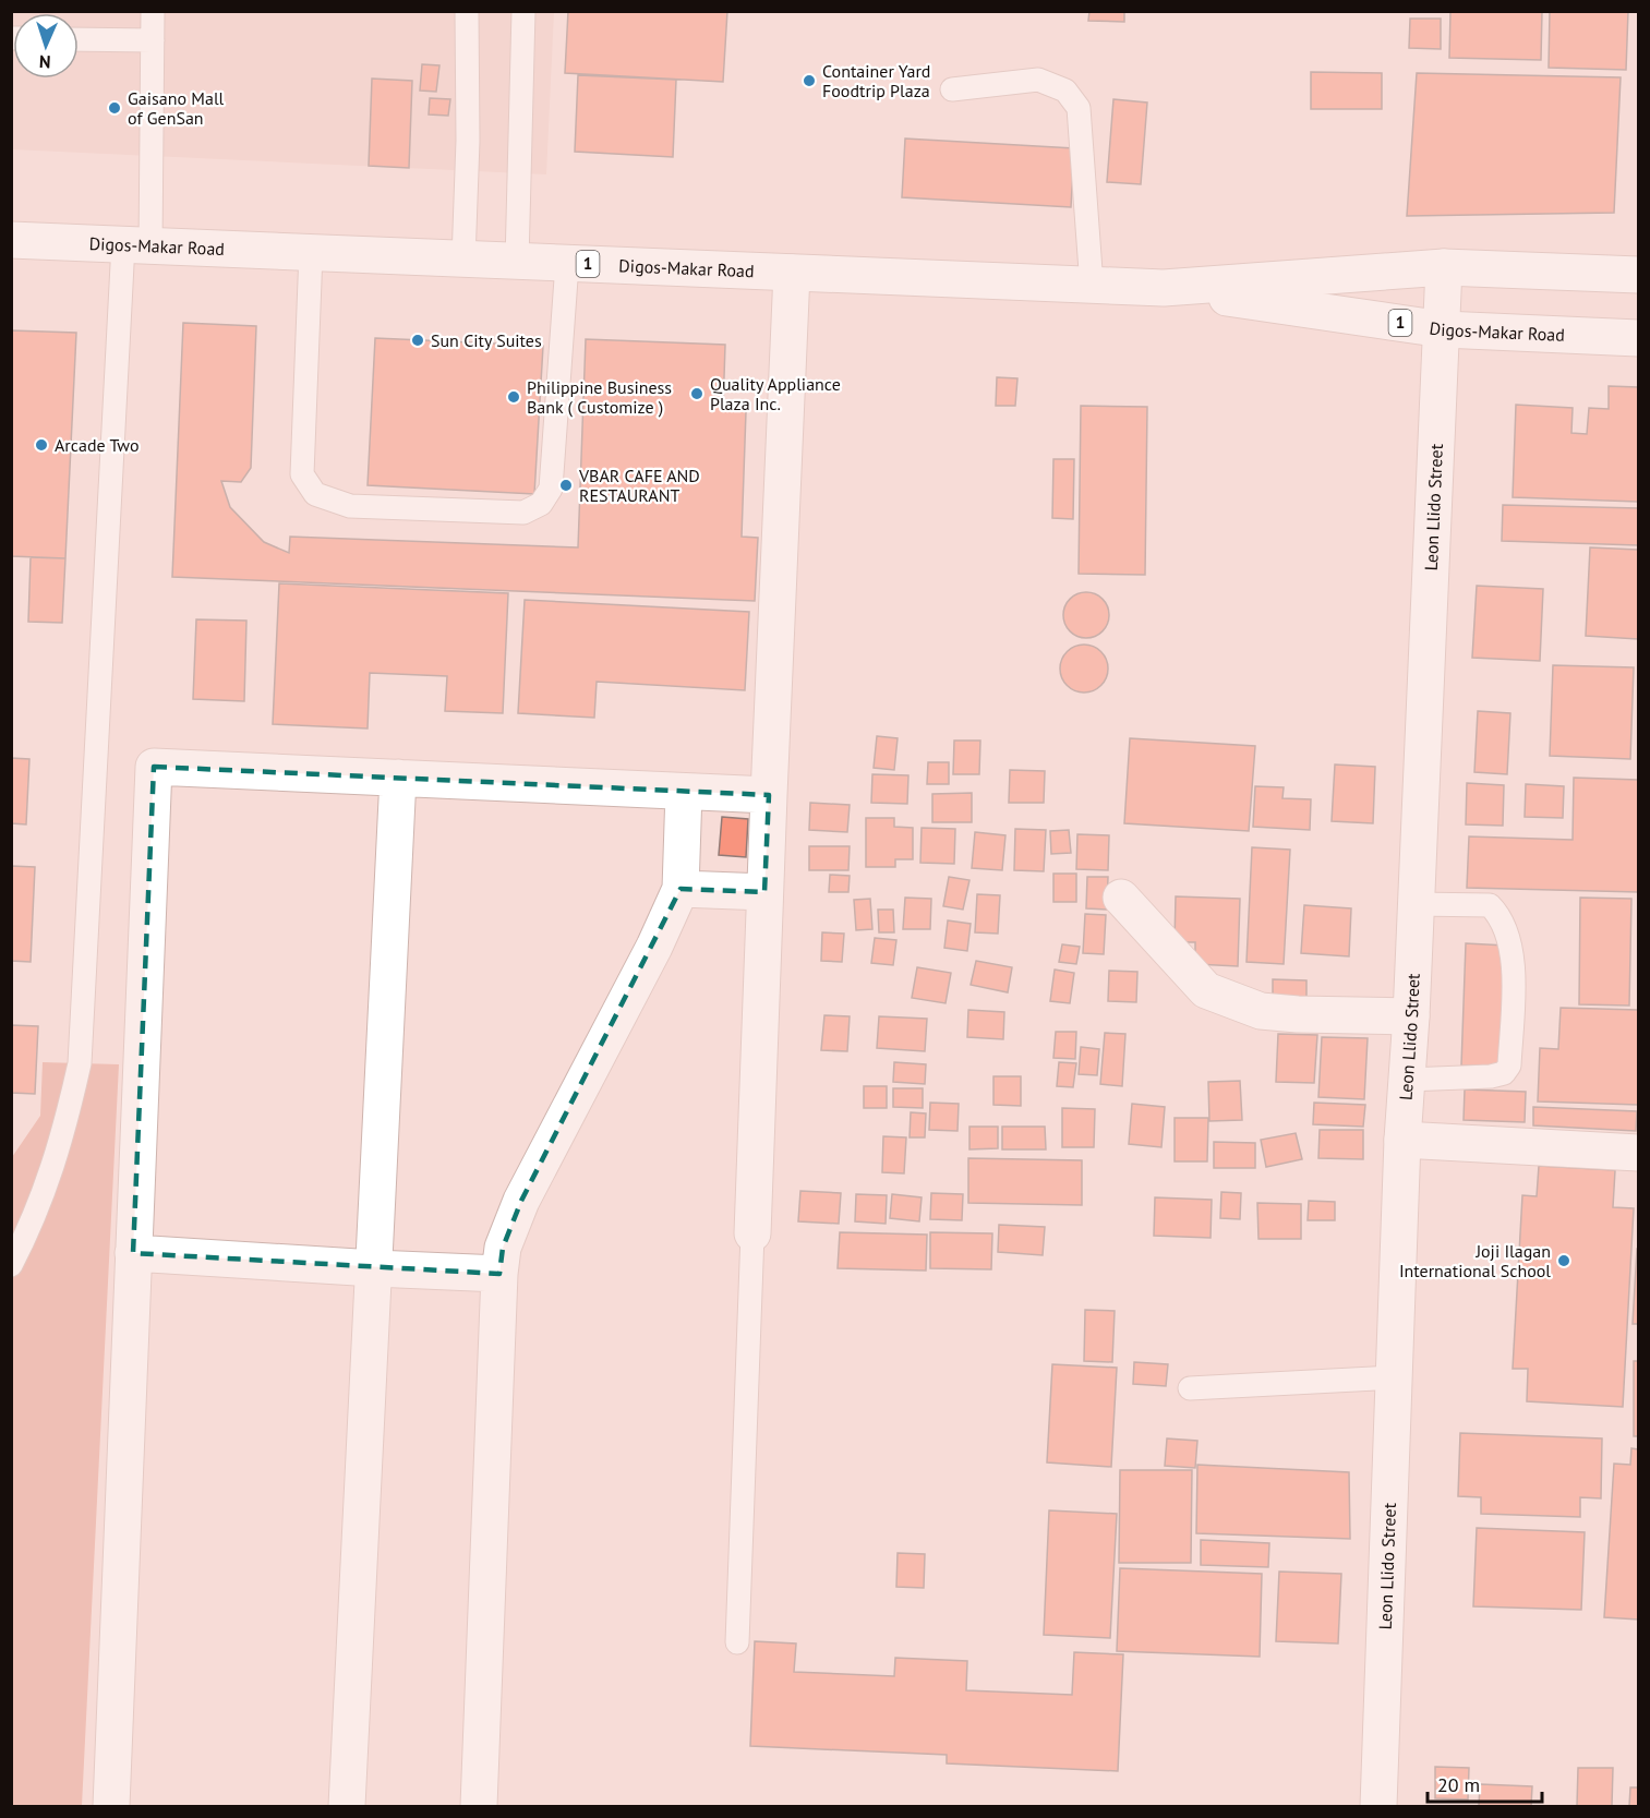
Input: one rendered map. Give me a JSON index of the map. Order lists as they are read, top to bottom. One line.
{"streets":{"street":["Digos-Makar Road","1","Leon Llido Street"]},"crossings":[["Digos-Makar Road","Leon Llido Street"]],"places":["Container Yard Foodtrip Plaza","Gaisano Mall of GenSan","Sun City Suites","Quality Appliance Plaza Inc.","Philippine Business Bank ( Customize )","Arcade Two","VBAR CAFE AND RESTAURANT","Joji Ilagan International School"],"scale_bar":"20 m","north":"bottom"}
